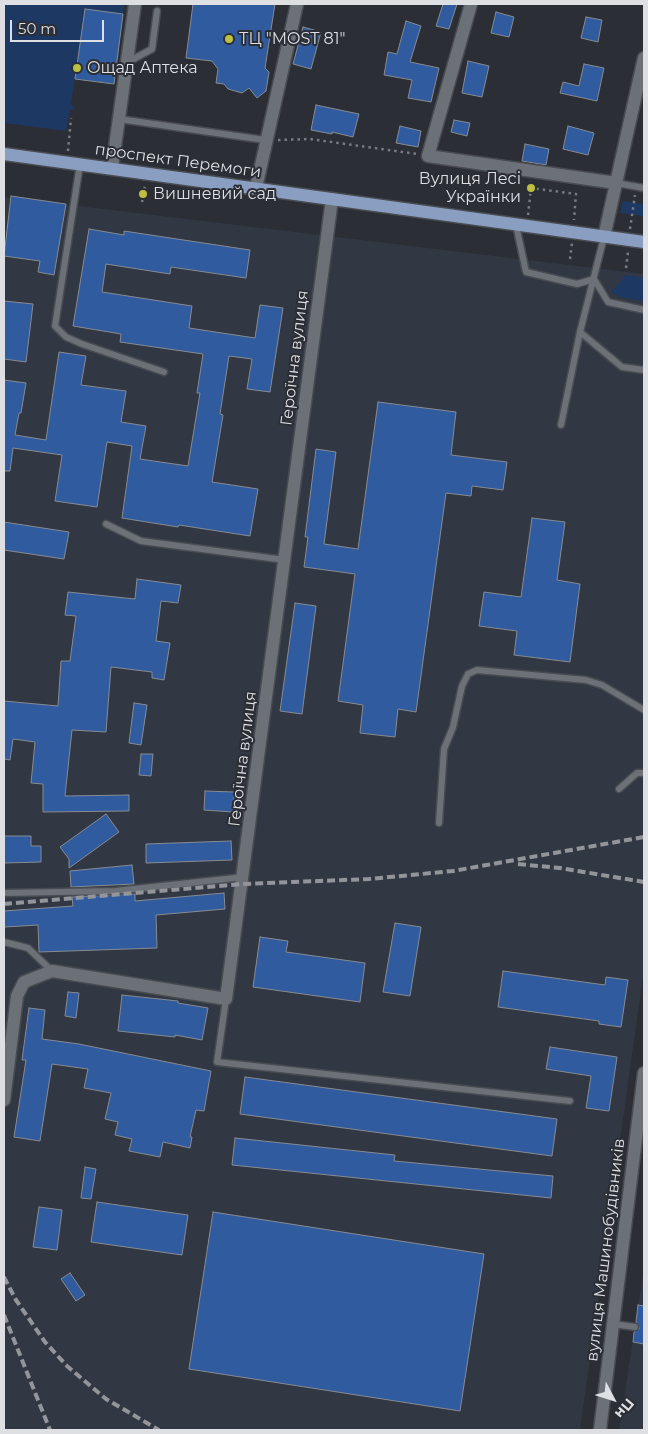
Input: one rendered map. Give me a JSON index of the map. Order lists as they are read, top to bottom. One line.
{"streets":{"main road":["проспект Перемоги"],"street":["Героїчна вулиця","вулиця Машинобудівників"]},"crossings":[["проспект Перемоги","Героїчна вулиця"]],"places":["ТЦ \"MOST 81\"","Ощад Аптека","Вулиця Лесі Українки","Вишневий сад"],"scale_bar":"50 m","north":"bottom right"}
